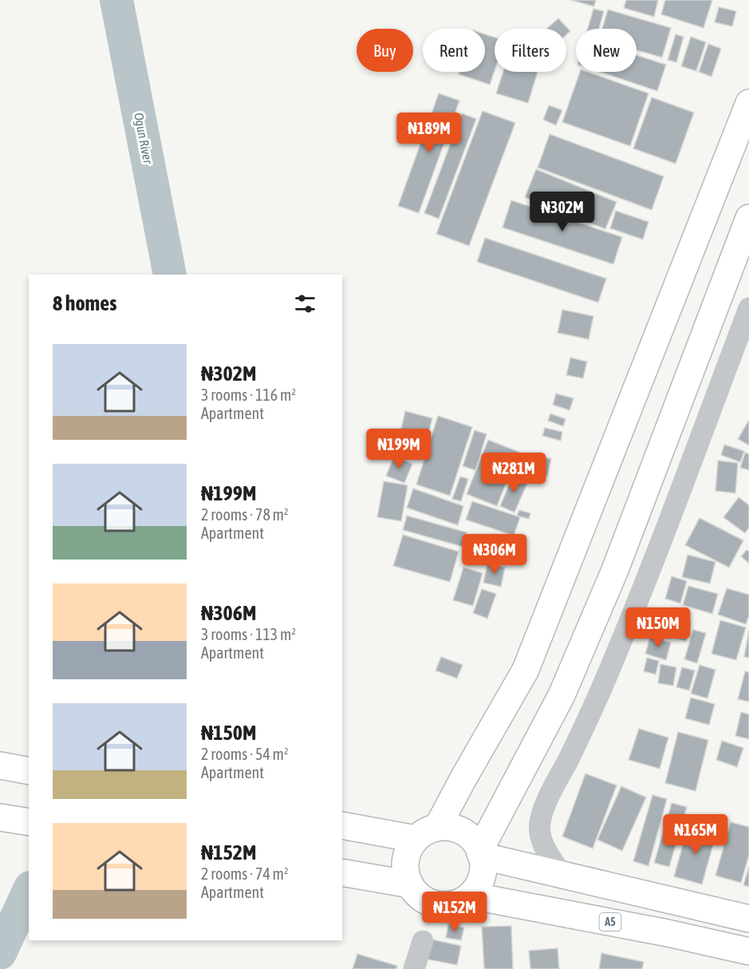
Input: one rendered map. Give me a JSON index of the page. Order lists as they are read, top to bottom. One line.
{"streets":{"main road":["A5"]},"water":["Ogun River"],"page":{"chip":["Buy","Rent","Filters","New"],"price":["₦189M","₦302M","₦199M","₦281M","₦306M","₦150M","₦165M","₦152M"],"heading":"8 homes","list":[{"name":"₦302M","note":"3 rooms · 116 m² · Apartment"},{"name":"₦199M","note":"2 rooms · 78 m² · Apartment"},{"name":"₦306M","note":"3 rooms · 113 m² · Apartment"},{"name":"₦150M","note":"2 rooms · 54 m² · Apartment"},{"name":"₦152M","note":"2 rooms · 74 m² · Apartment"}]}}
